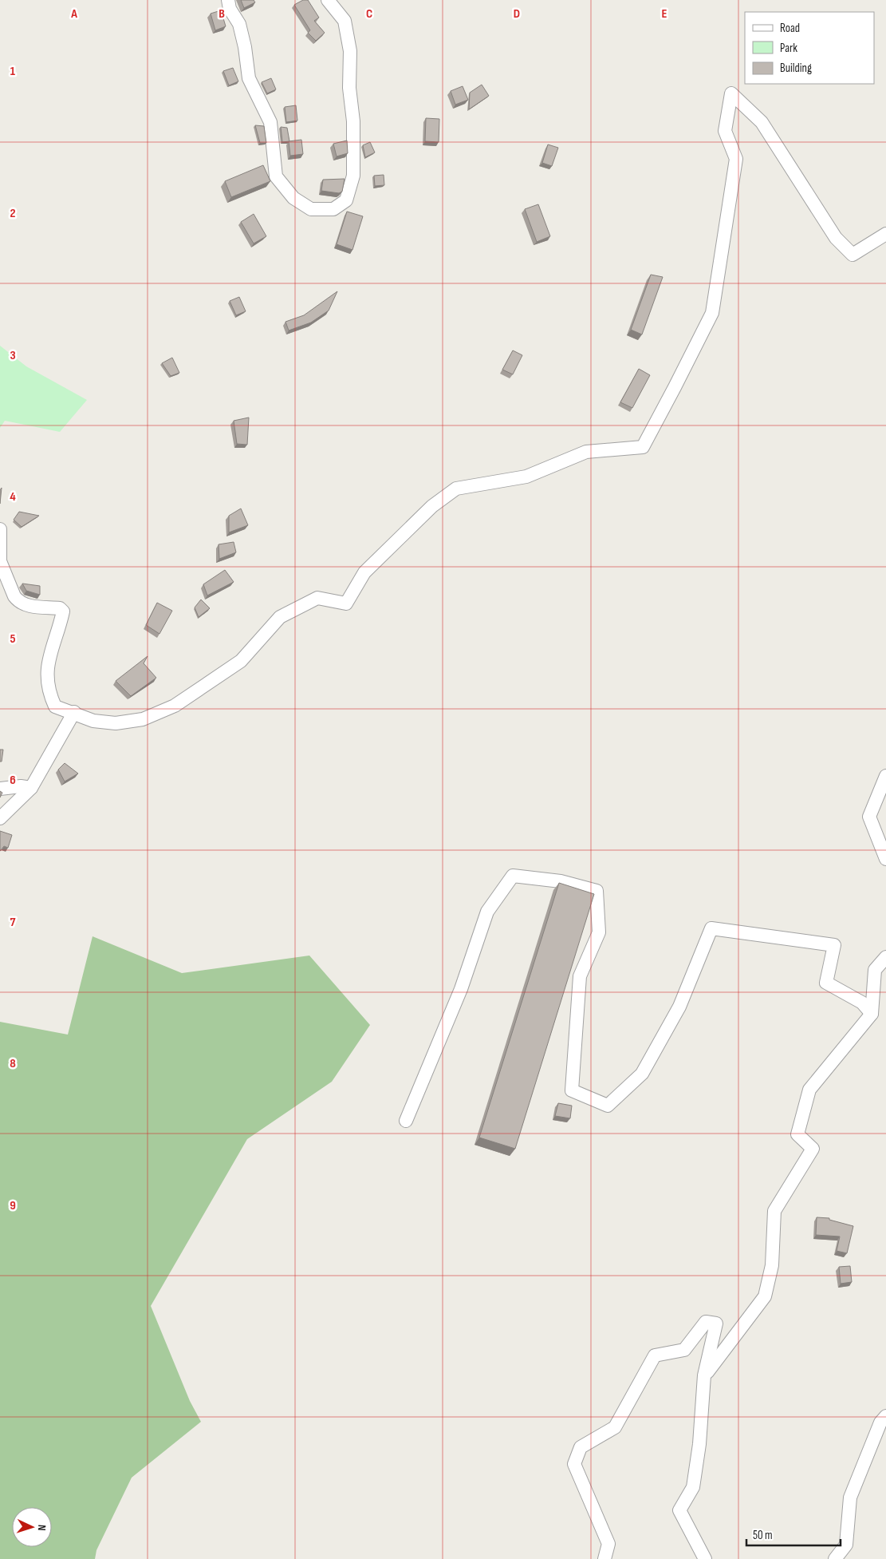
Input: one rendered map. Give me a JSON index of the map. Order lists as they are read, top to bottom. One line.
{"legend":["Road","Park","Building"],"scale_bar":"50 m","north":"right","grid":{"columns":["A","B","C","D","E"],"rows":["1","2","3","4","5","6","7","8","9"]}}
